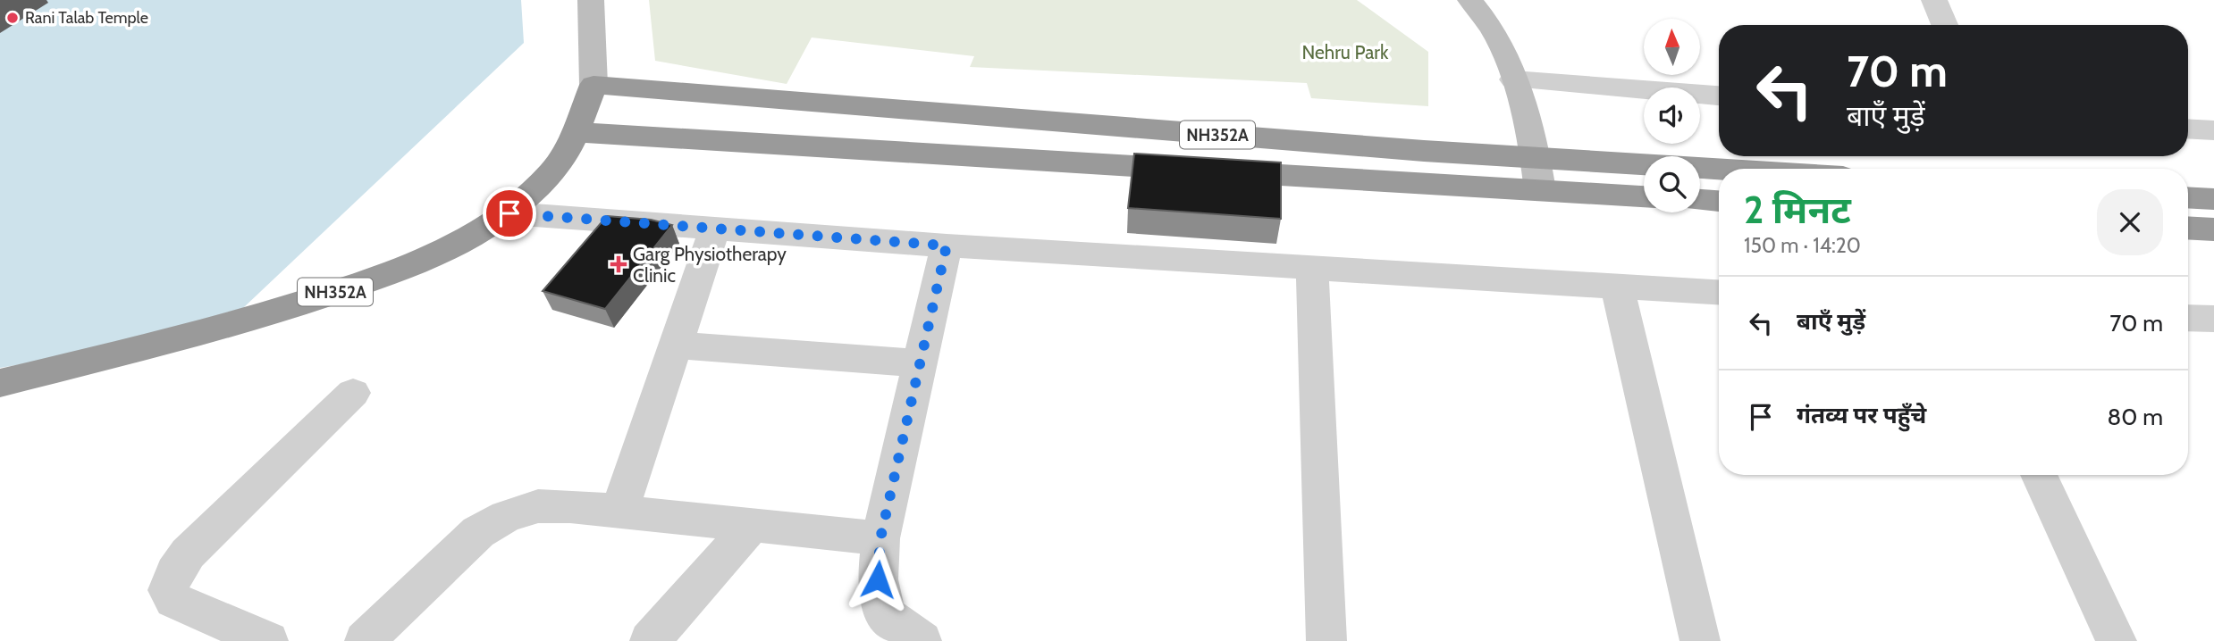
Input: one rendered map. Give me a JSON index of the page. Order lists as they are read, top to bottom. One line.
{"streets":{"highway":["NH352A"]},"parks":["Nehru Park"],"places":{"other":["Rani Talab Temple"],"health":["Garg Physiotherapy Clinic"]},"north":"top","page":{"turn":["70 m","बाएँ मुड़ें"],"heading":["2 मिनट","150 m · 14:20"],"list":[{"name":"बाएँ मुड़ें","value":"70 m"},{"name":"गंतव्य पर पहुँचे","value":"80 m"}]}}
